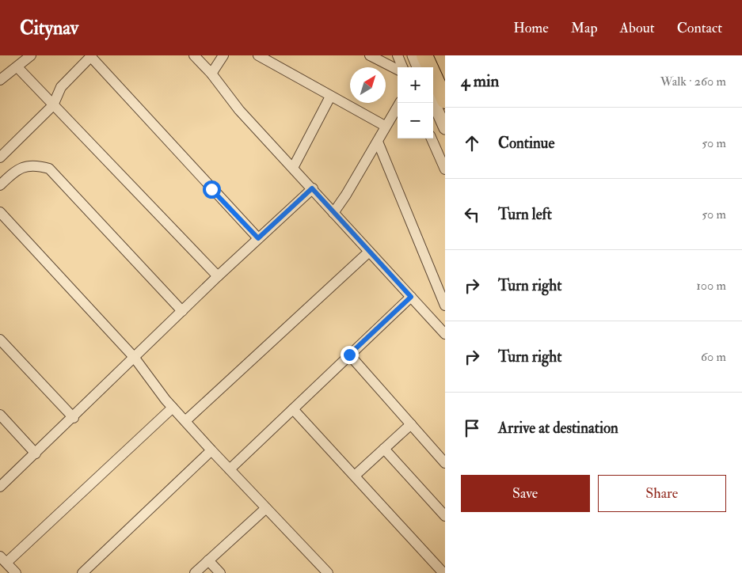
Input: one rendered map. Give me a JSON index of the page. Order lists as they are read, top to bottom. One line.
{"north":"top right","page":{"header":"Citynav","nav":["Home","Map","About","Contact"],"heading":["4 min","Walk · 260 m"],"map_buttons":["+","−"],"list":[["Continue","50 m"],["Turn left","50 m"],["Turn right","100 m"],["Turn right","60 m"],"Arrive at destination"],"buttons":["Save","Share"]}}
